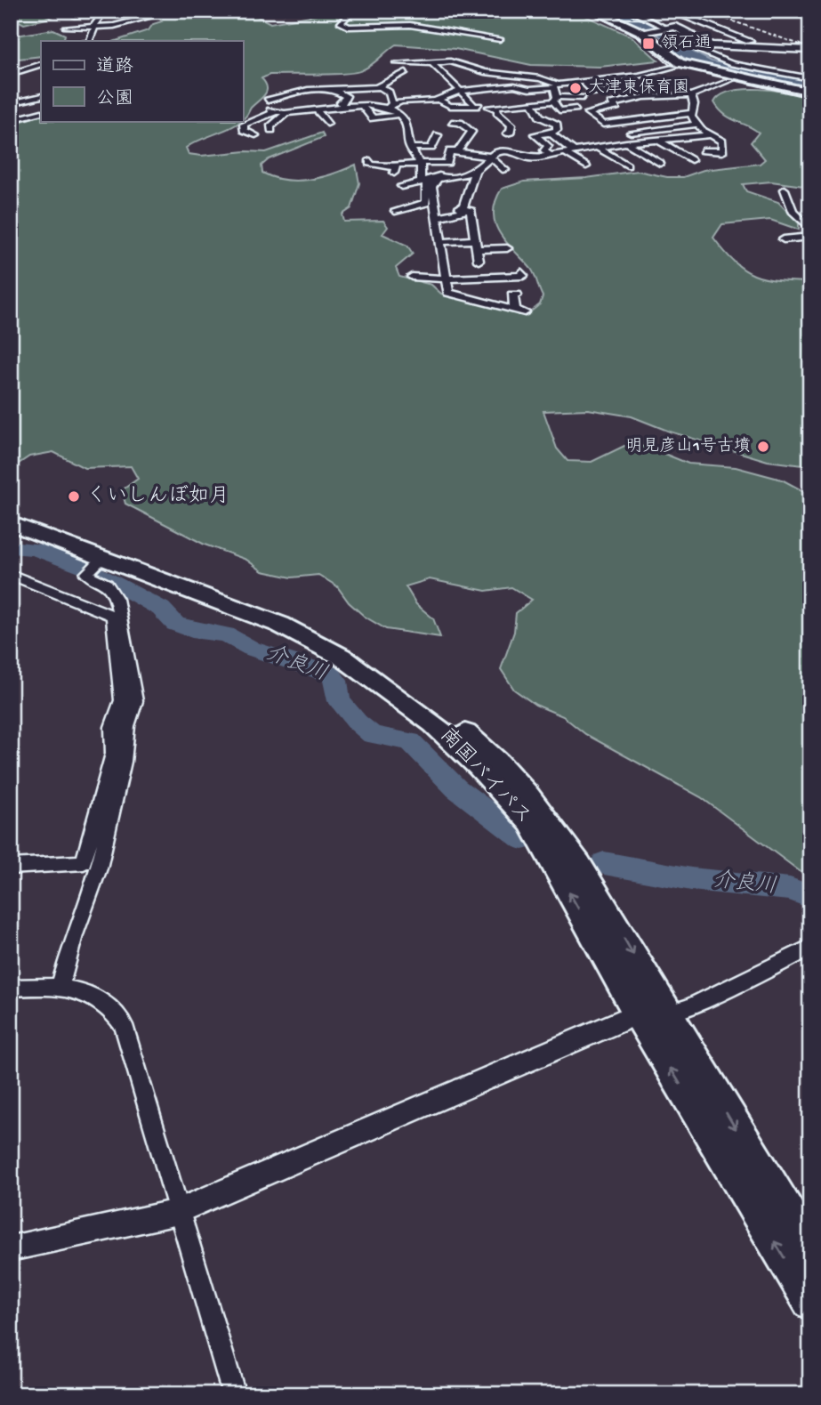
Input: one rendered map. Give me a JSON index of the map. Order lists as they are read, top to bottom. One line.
{"streets":{"highway":["南国バイパス"]},"water":["介良川"],"places":{"transit":["領石通"],"other":["大津東保育園","明見彦山1号古墳","くいしんぼ如月"]},"legend":["道路","公園"]}
